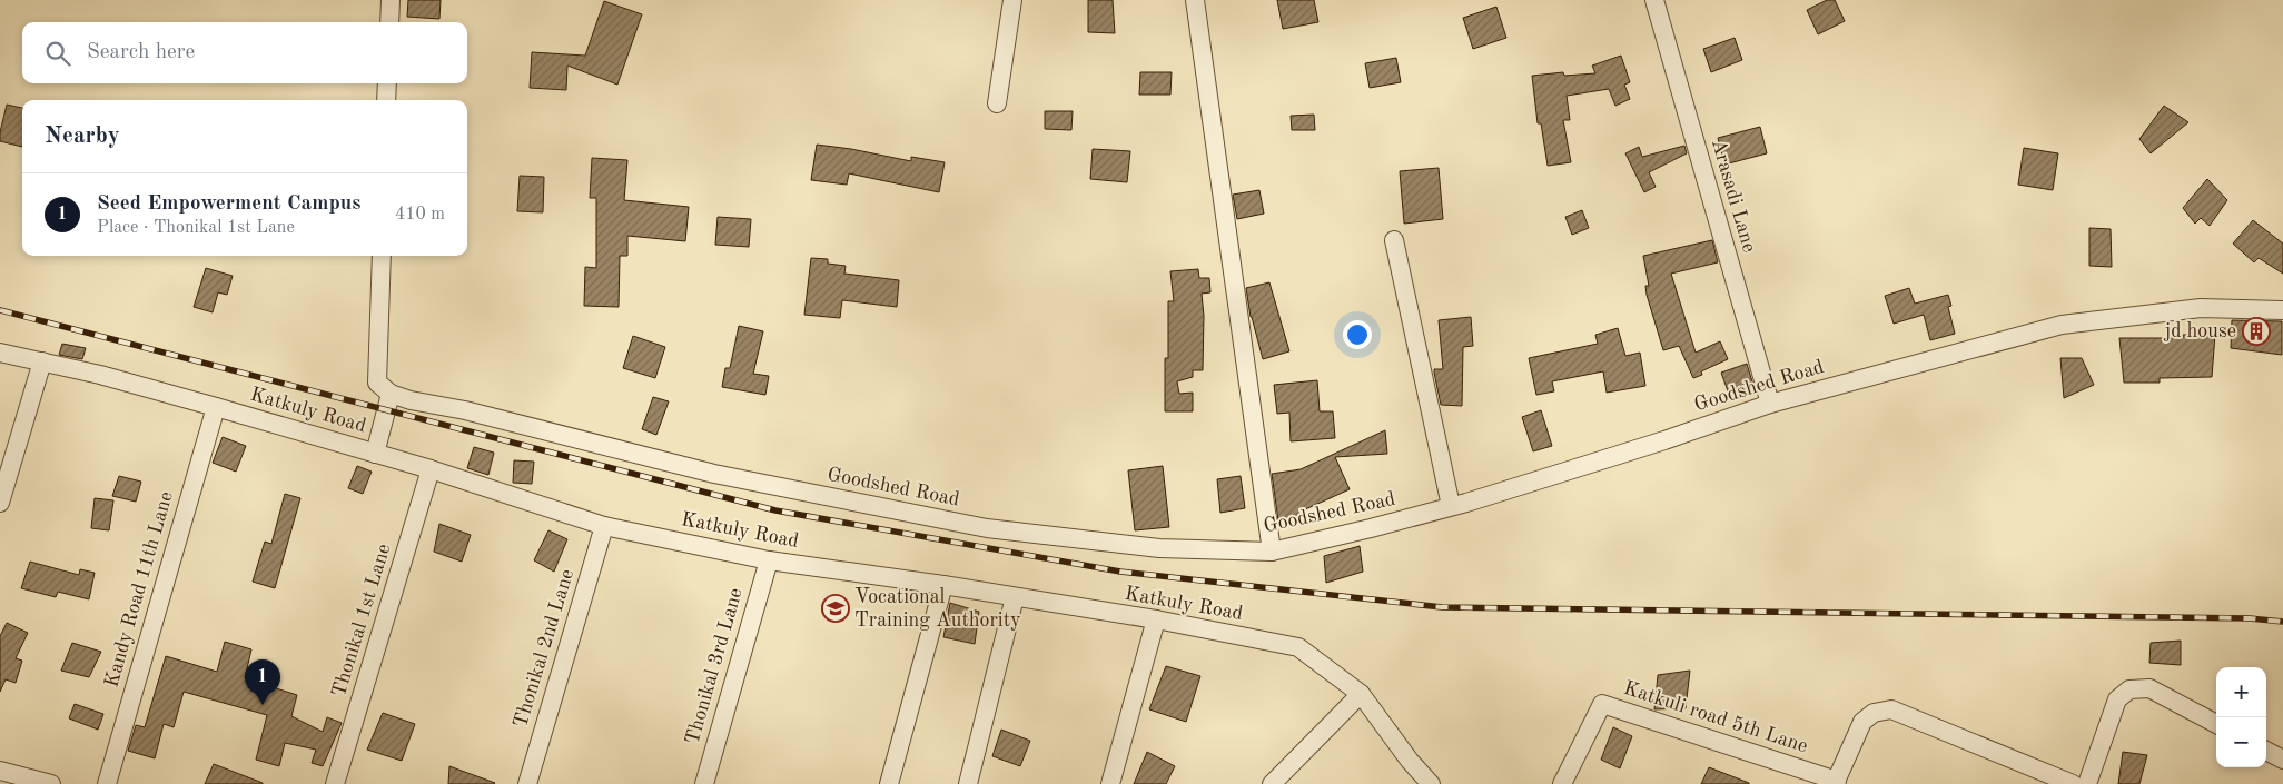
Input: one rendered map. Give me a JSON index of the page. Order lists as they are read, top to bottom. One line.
{"streets":{"street":["Arasadi Lane","Goodshed Road","Katkuly Road","Kandy Road 11th Lane","Thonikal 1st Lane","Thonikal 2nd Lane","Thonikal 3rd Lane","Katkuli road 5th Lane"]},"crossings":[["Arasadi Lane","Goodshed Road"],["Katkuly Road","Kandy Road 11th Lane"],["Katkuly Road","Thonikal 1st Lane"],["Katkuly Road","Thonikal 2nd Lane"],["Katkuly Road","Thonikal 3rd Lane"]],"places":{"building":["jd house"],"school or university":["Vocational Training Authority"]},"page":{"search":"Search here","heading":"Nearby","list":[{"mark":"1","name":"Seed Empowerment Campus","note":"Place · Thonikal 1st Lane","value":"410 m"}],"pins":"1","map_buttons":["+","−"]}}
